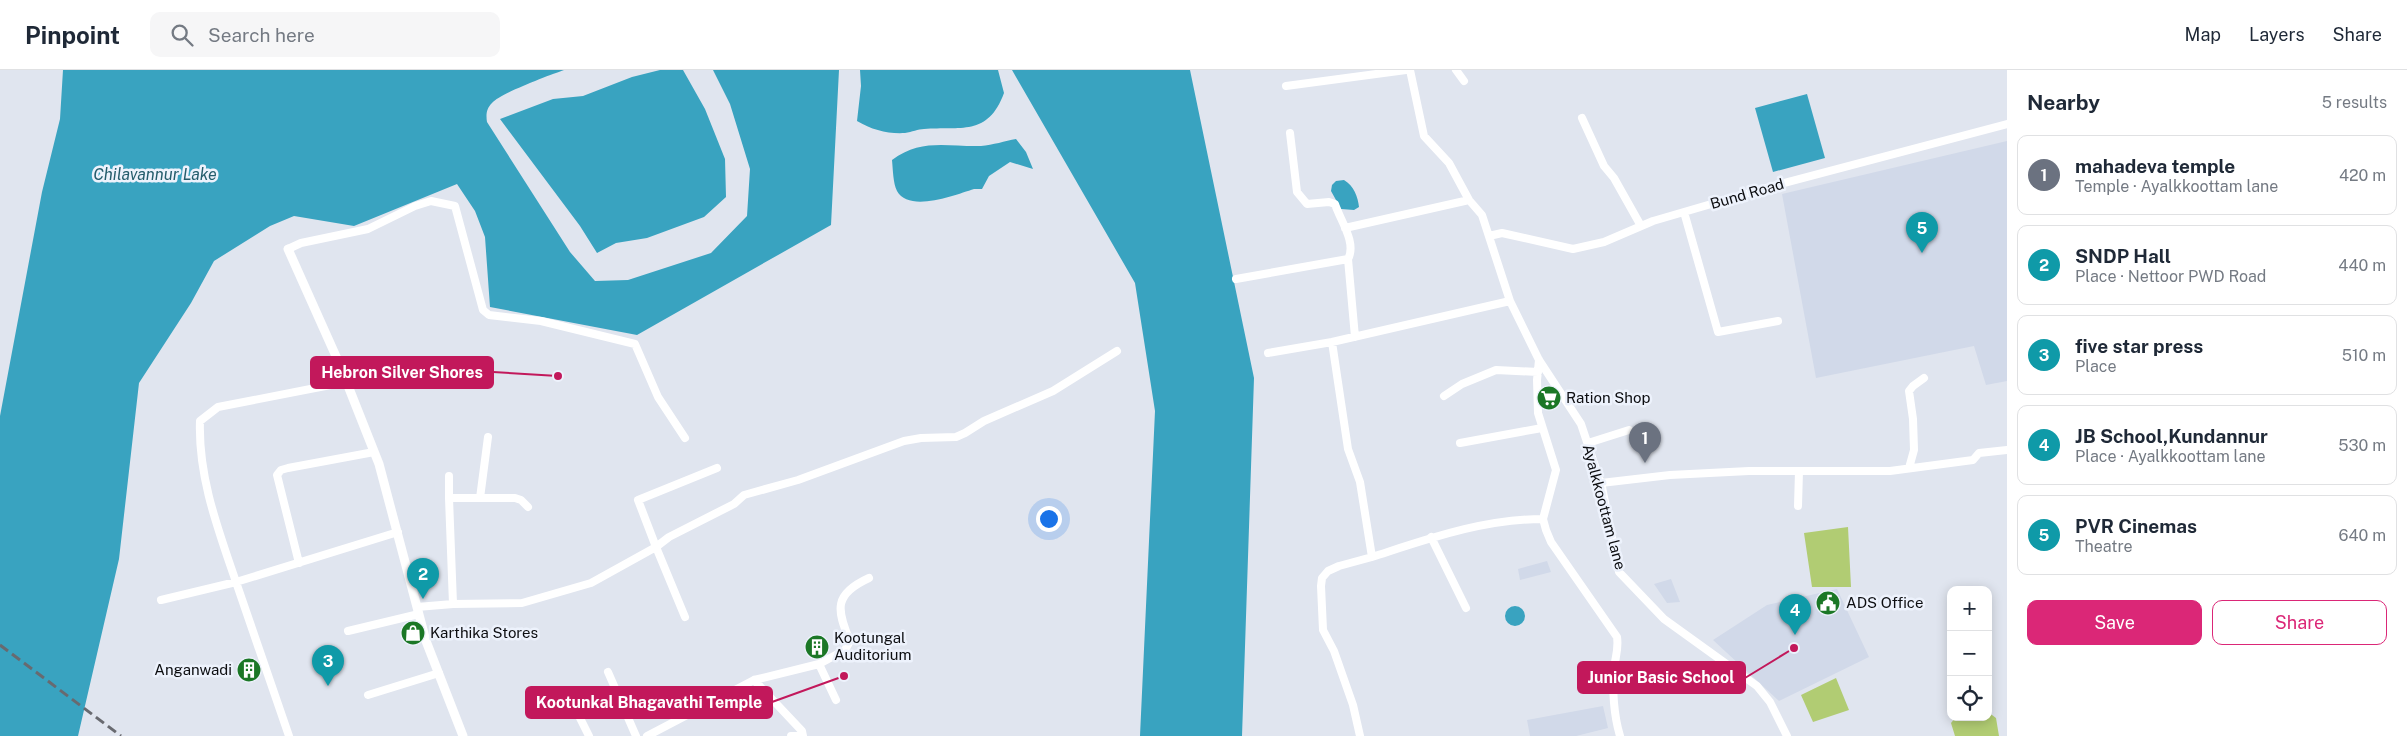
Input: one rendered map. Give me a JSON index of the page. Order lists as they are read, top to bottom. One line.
{"streets":{"street":["Bund Road","Ayalkkoottam lane"]},"crossings":[["Bund Road","Ayalkkoottam lane"]],"water":["Chilavannur Lake"],"places":{"other":["Hebron Silver Shores","Junior Basic School","Kootunkal Bhagavathi Temple"],"supermarket":["Ration Shop"],"public building":["ADS Office"],"shop":["Karthika Stores"],"building":["Kootungal Auditorium","Anganwadi"]},"page":{"header":"Pinpoint","search":"Search here","nav":["Map","Layers","Share"],"heading":["Nearby","5 results"],"list":[{"mark":"1","name":"mahadeva temple","note":"Temple · Ayalkkoottam lane","value":"420 m"},{"mark":"2","name":"SNDP Hall","note":"Place · Nettoor PWD Road","value":"440 m"},{"mark":"3","name":"five star press","note":"Place","value":"510 m"},{"mark":"4","name":"JB School,Kundannur","note":"Place · Ayalkkoottam lane","value":"530 m"},{"mark":"5","name":"PVR Cinemas","note":"Theatre","value":"640 m"}],"pins":["5","1","2","4","3"],"buttons":["Save","Share"],"map_buttons":["+","−"]}}
